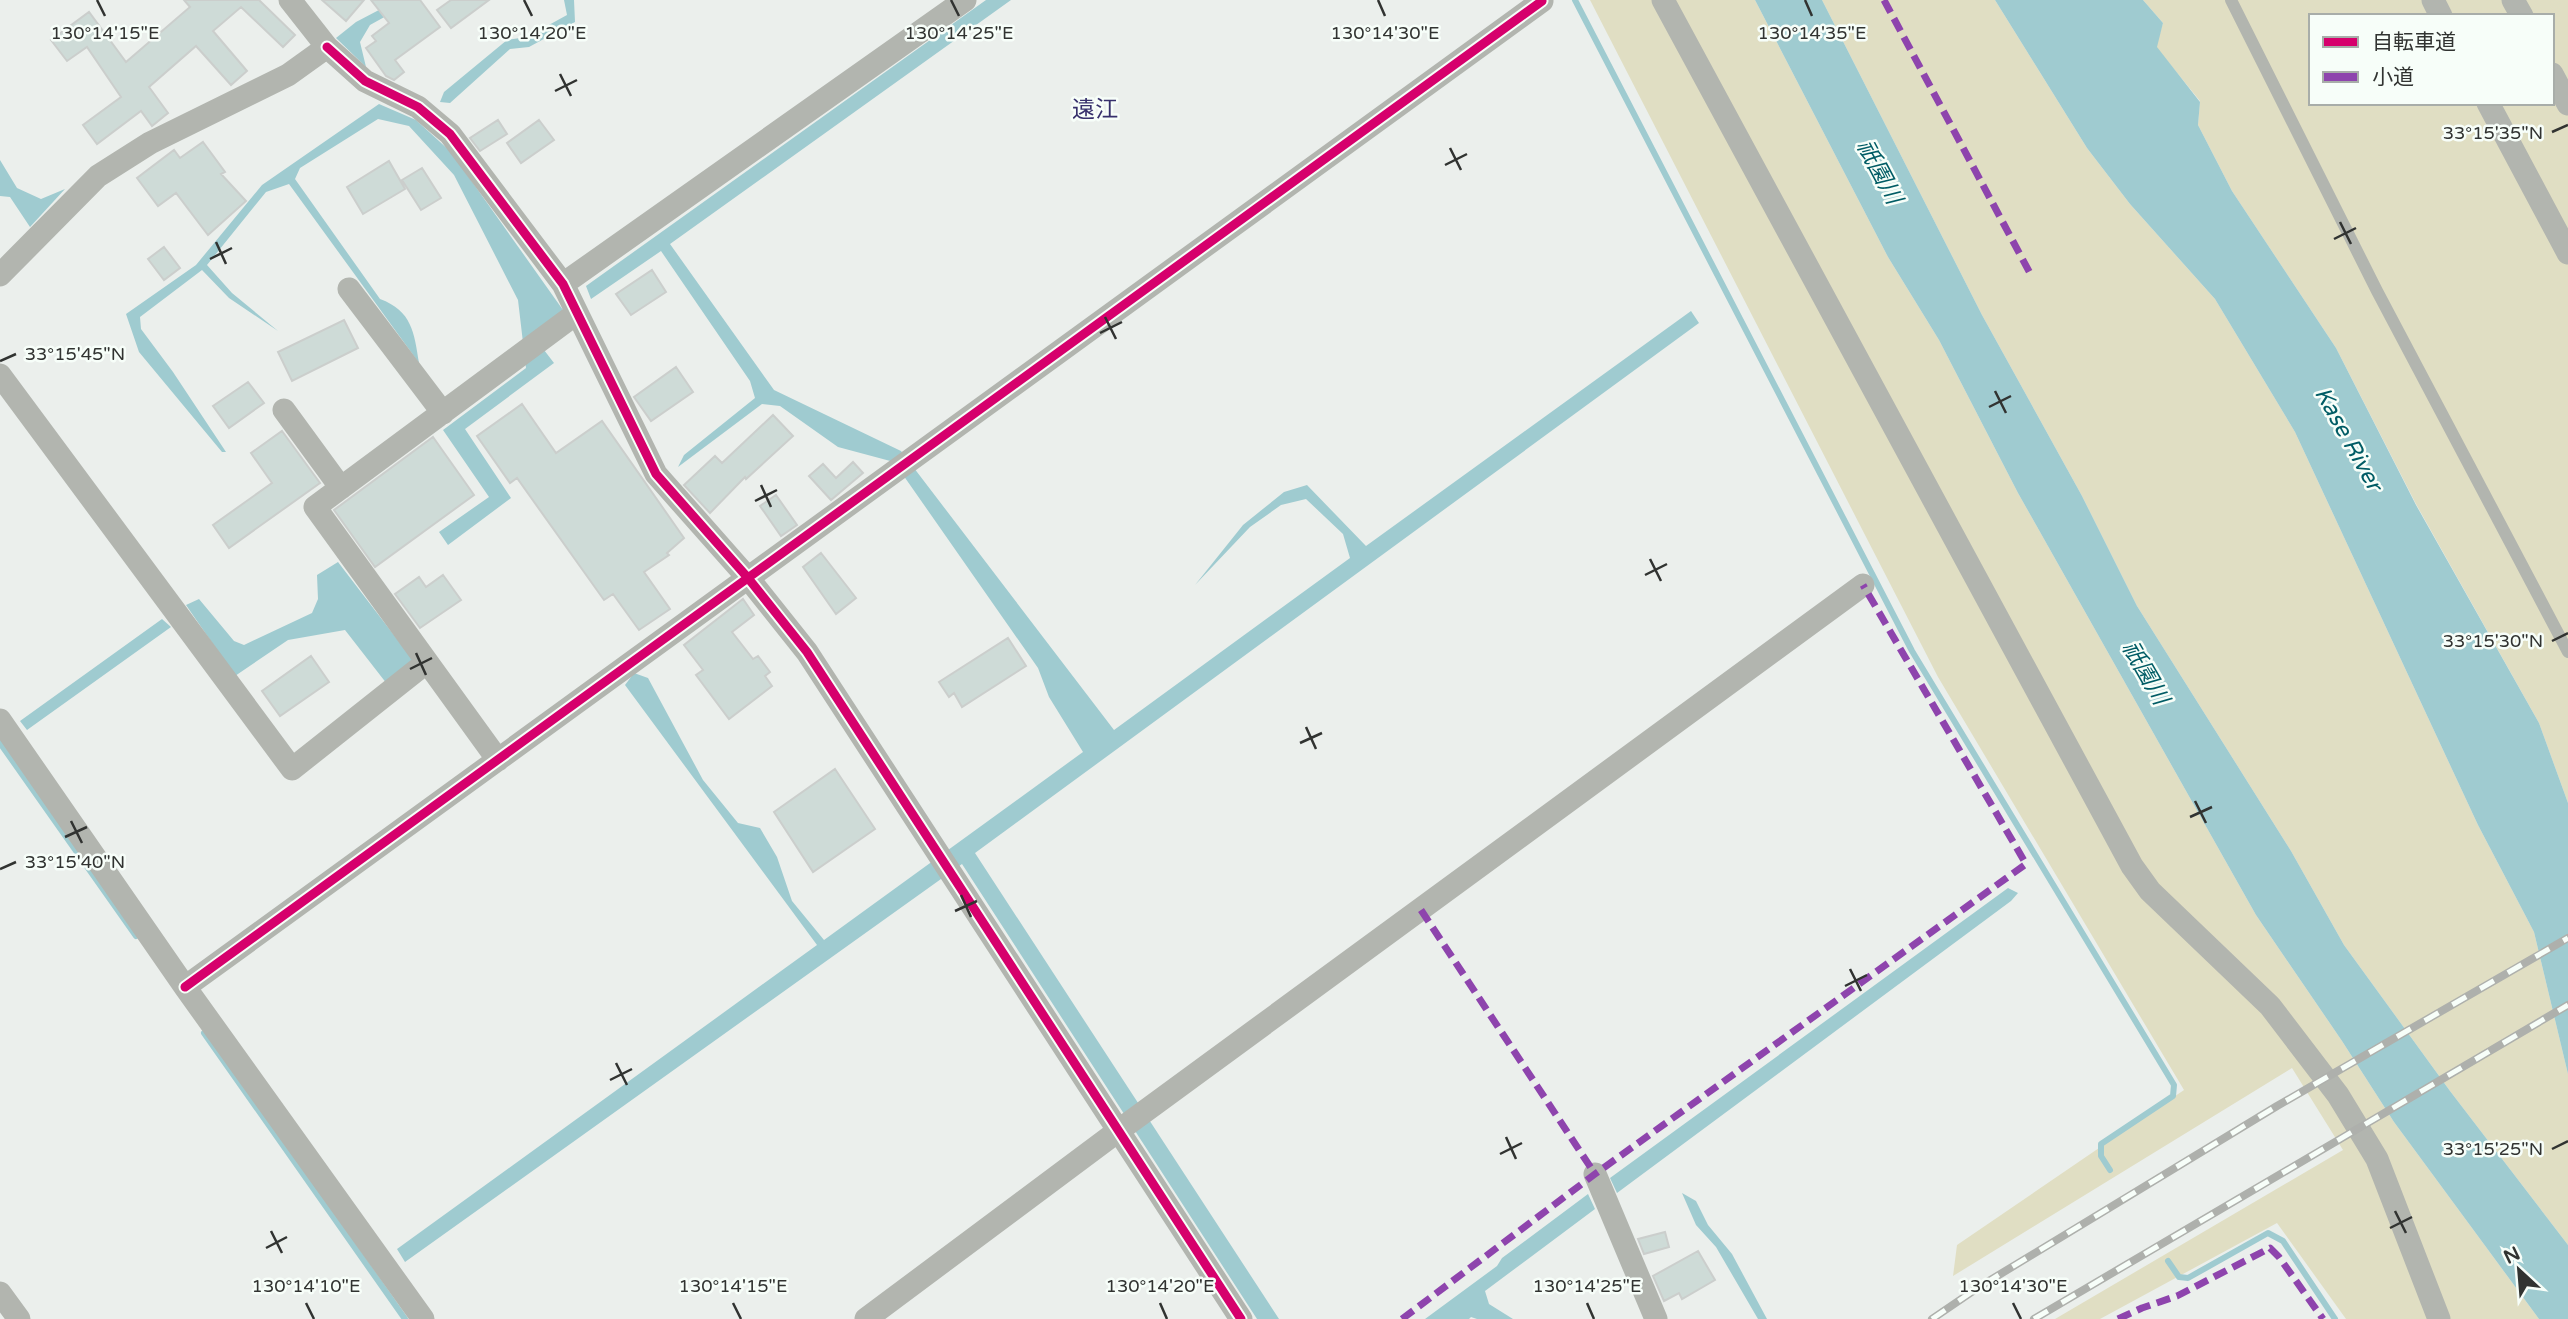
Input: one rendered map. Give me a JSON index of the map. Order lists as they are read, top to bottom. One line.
{"districts":["遠江"],"water":["祇園川","Kase River"],"legend":["自転車道","小道"],"north":"top left","coordinates":["130°14'15\"E","130°14'20\"E","130°14'25\"E","130°14'30\"E","130°14'35\"E","33°15'35\"N","33°15'45\"N","33°15'30\"N","33°15'40\"N","33°15'25\"N","130°14'10\"E"]}
